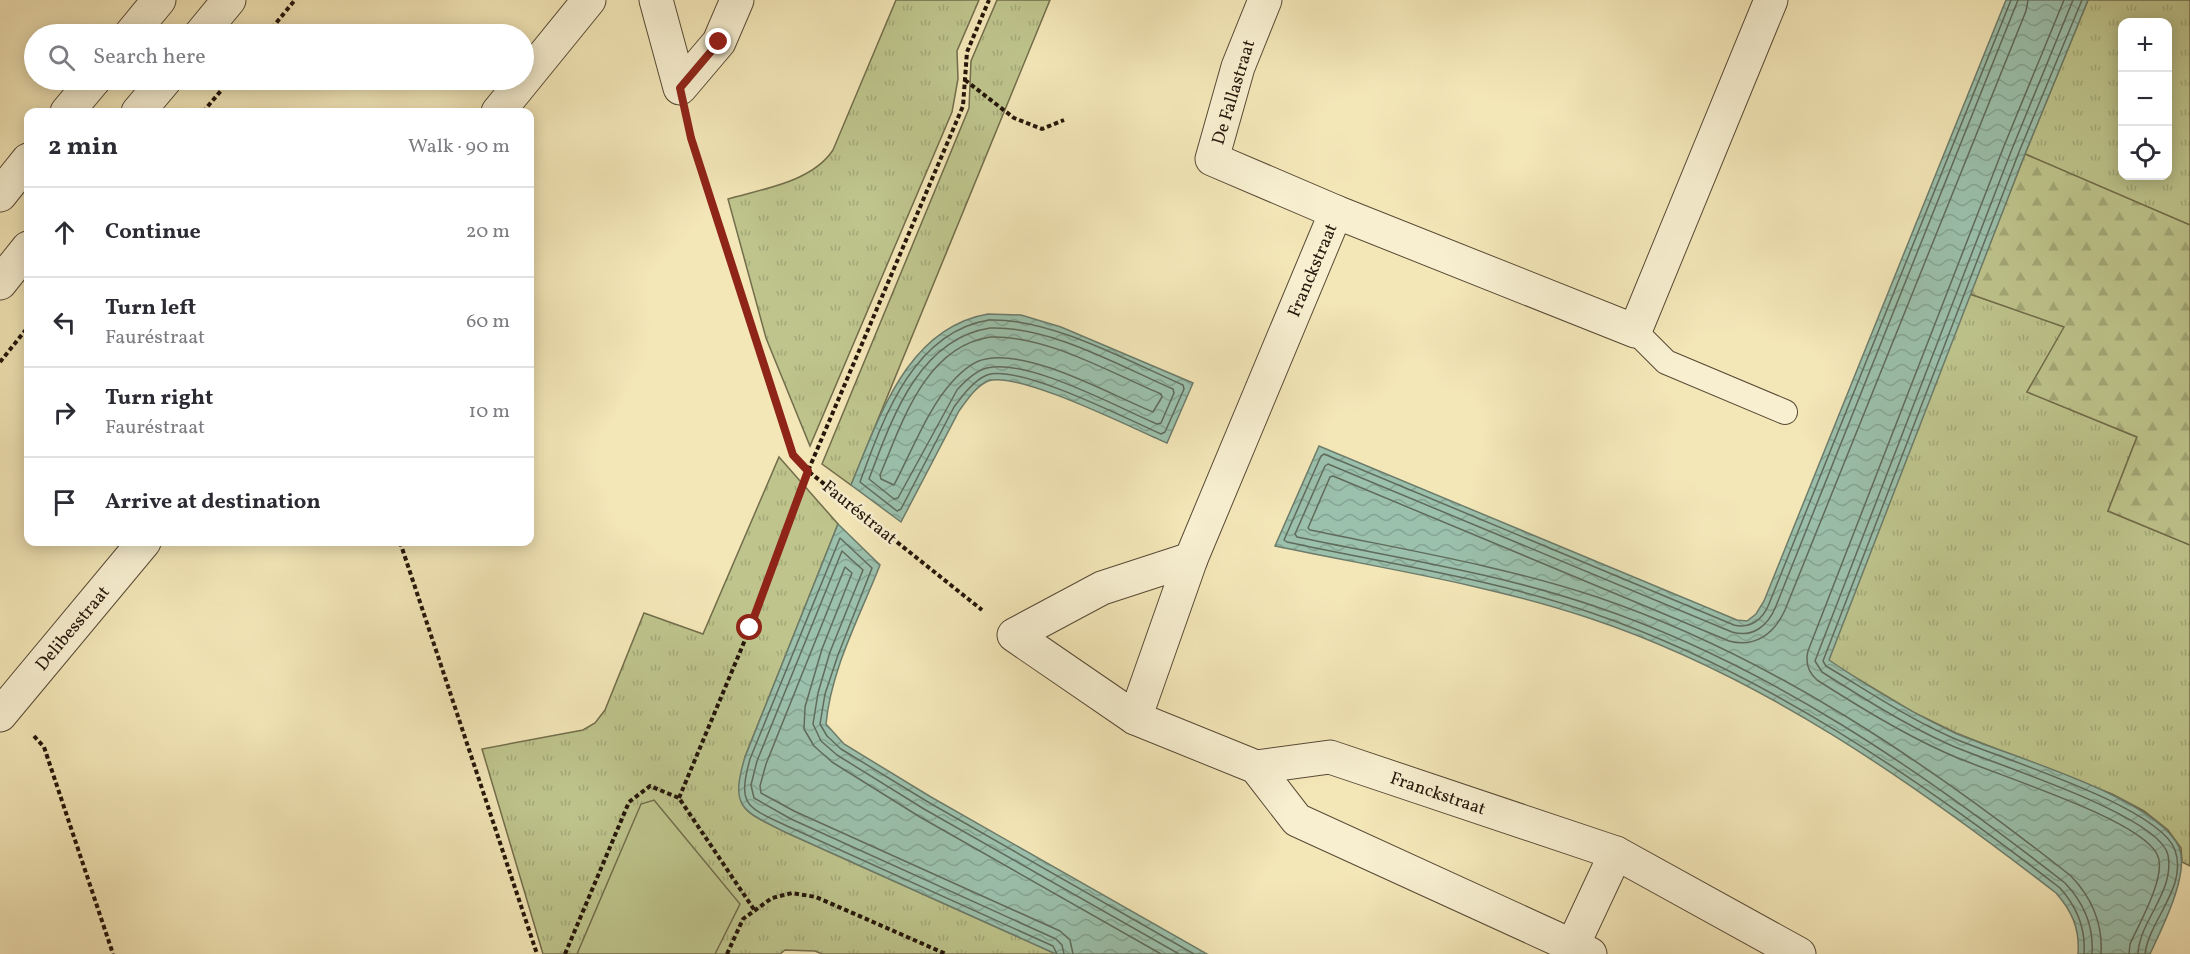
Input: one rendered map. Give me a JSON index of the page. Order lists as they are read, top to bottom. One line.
{"streets":{"street":["De Fallastraat","Franckstraat","Delibesstraat"],"path":["Fauréstraat"]},"crossings":[["De Fallastraat","Franckstraat"]],"page":{"map_buttons":["+","−"],"search":"Search here","heading":["2 min","Walk · 90 m"],"list":[["Continue","20 m"],["Turn left","Fauréstraat","60 m"],["Turn right","Fauréstraat","10 m"],"Arrive at destination"]}}
